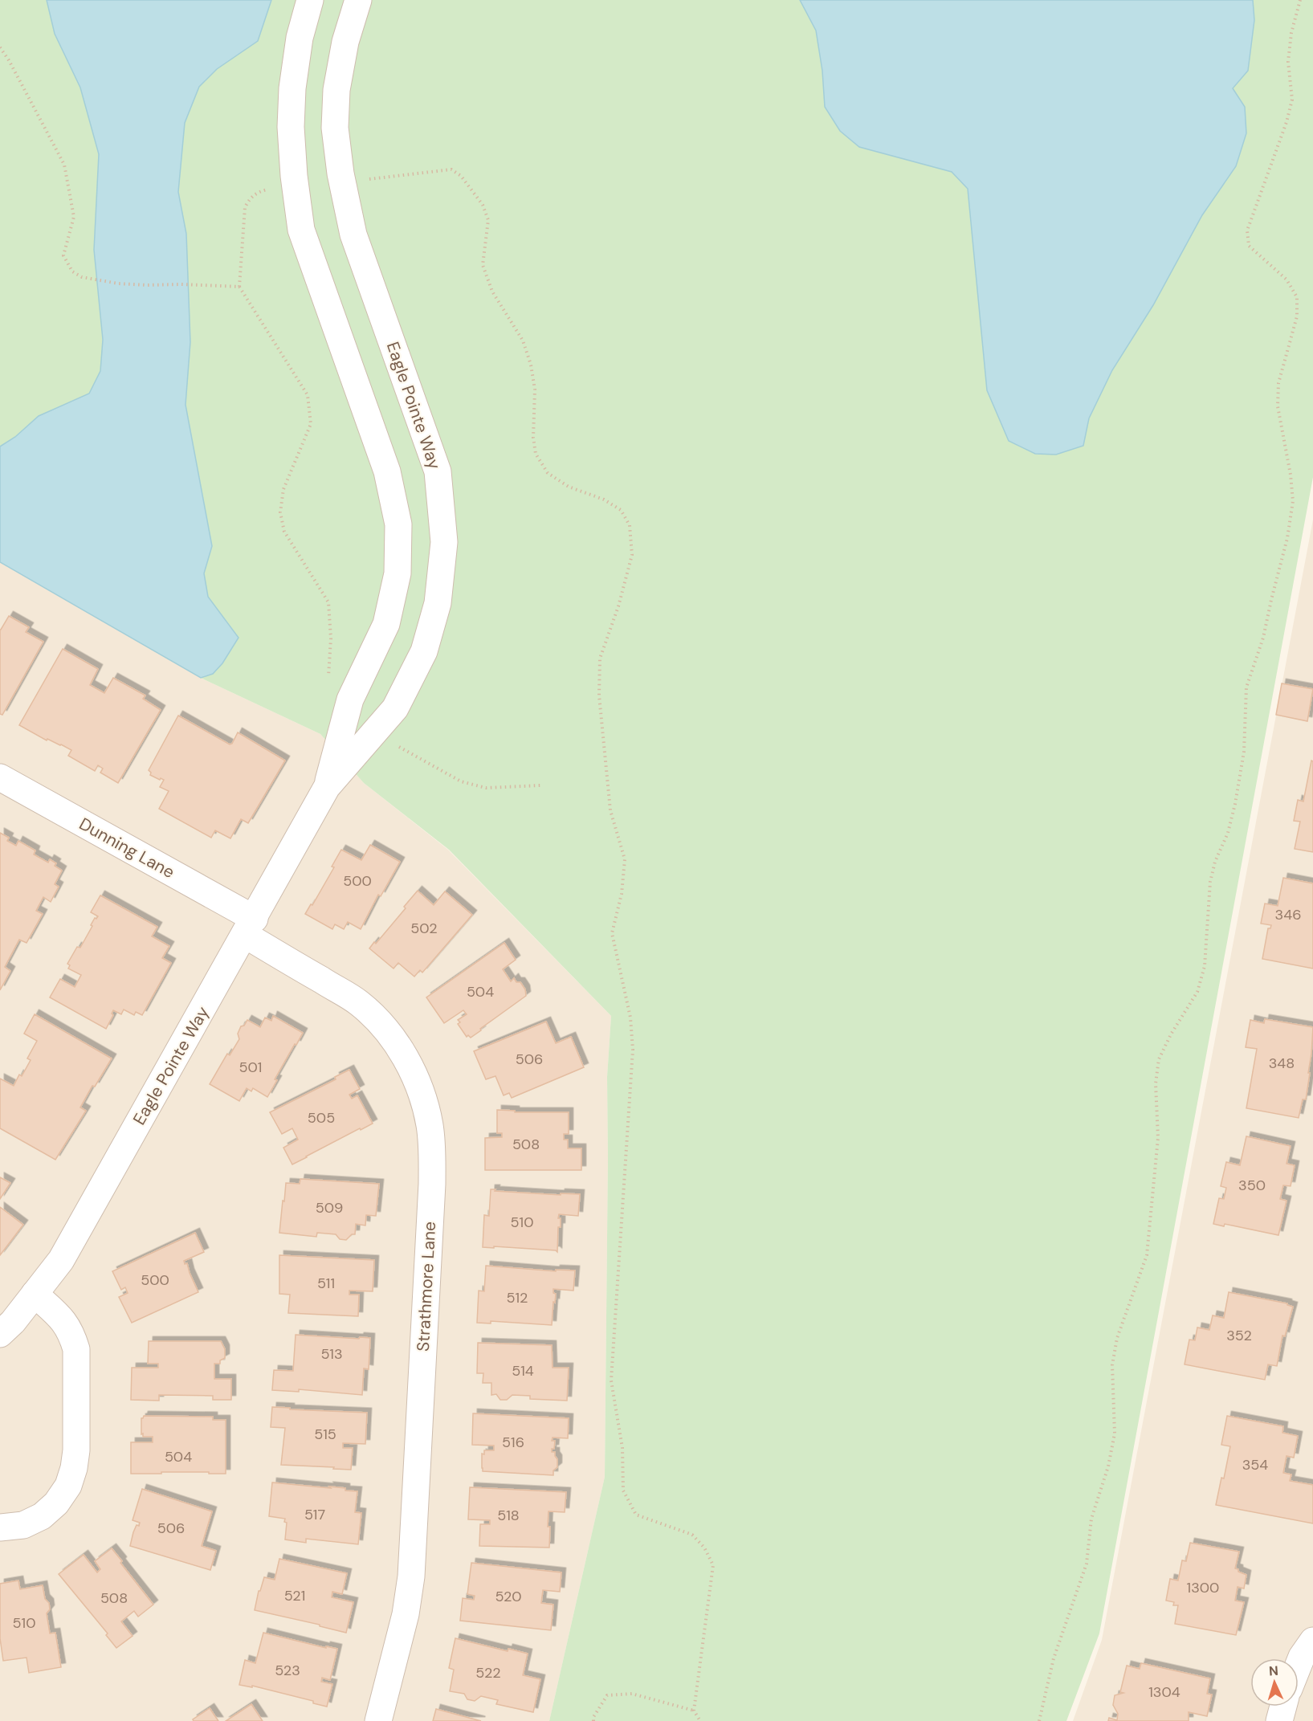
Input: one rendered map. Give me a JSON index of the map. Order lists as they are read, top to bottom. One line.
{"streets":{"street":["Eagle Pointe Way","Dunning Lane","Strathmore Lane"]},"crossings":[["Eagle Pointe Way","Dunning Lane"],["Eagle Pointe Way","Strathmore Lane"],["Dunning Lane","Strathmore Lane"]],"house_numbers":["500","346","502","504","506","348","501","505","508","350","509","510","500","511","512","352","513","514","515","516","504","354","517","518","506","1300","521","520","508","510","523","522","1304"],"north":"top"}
